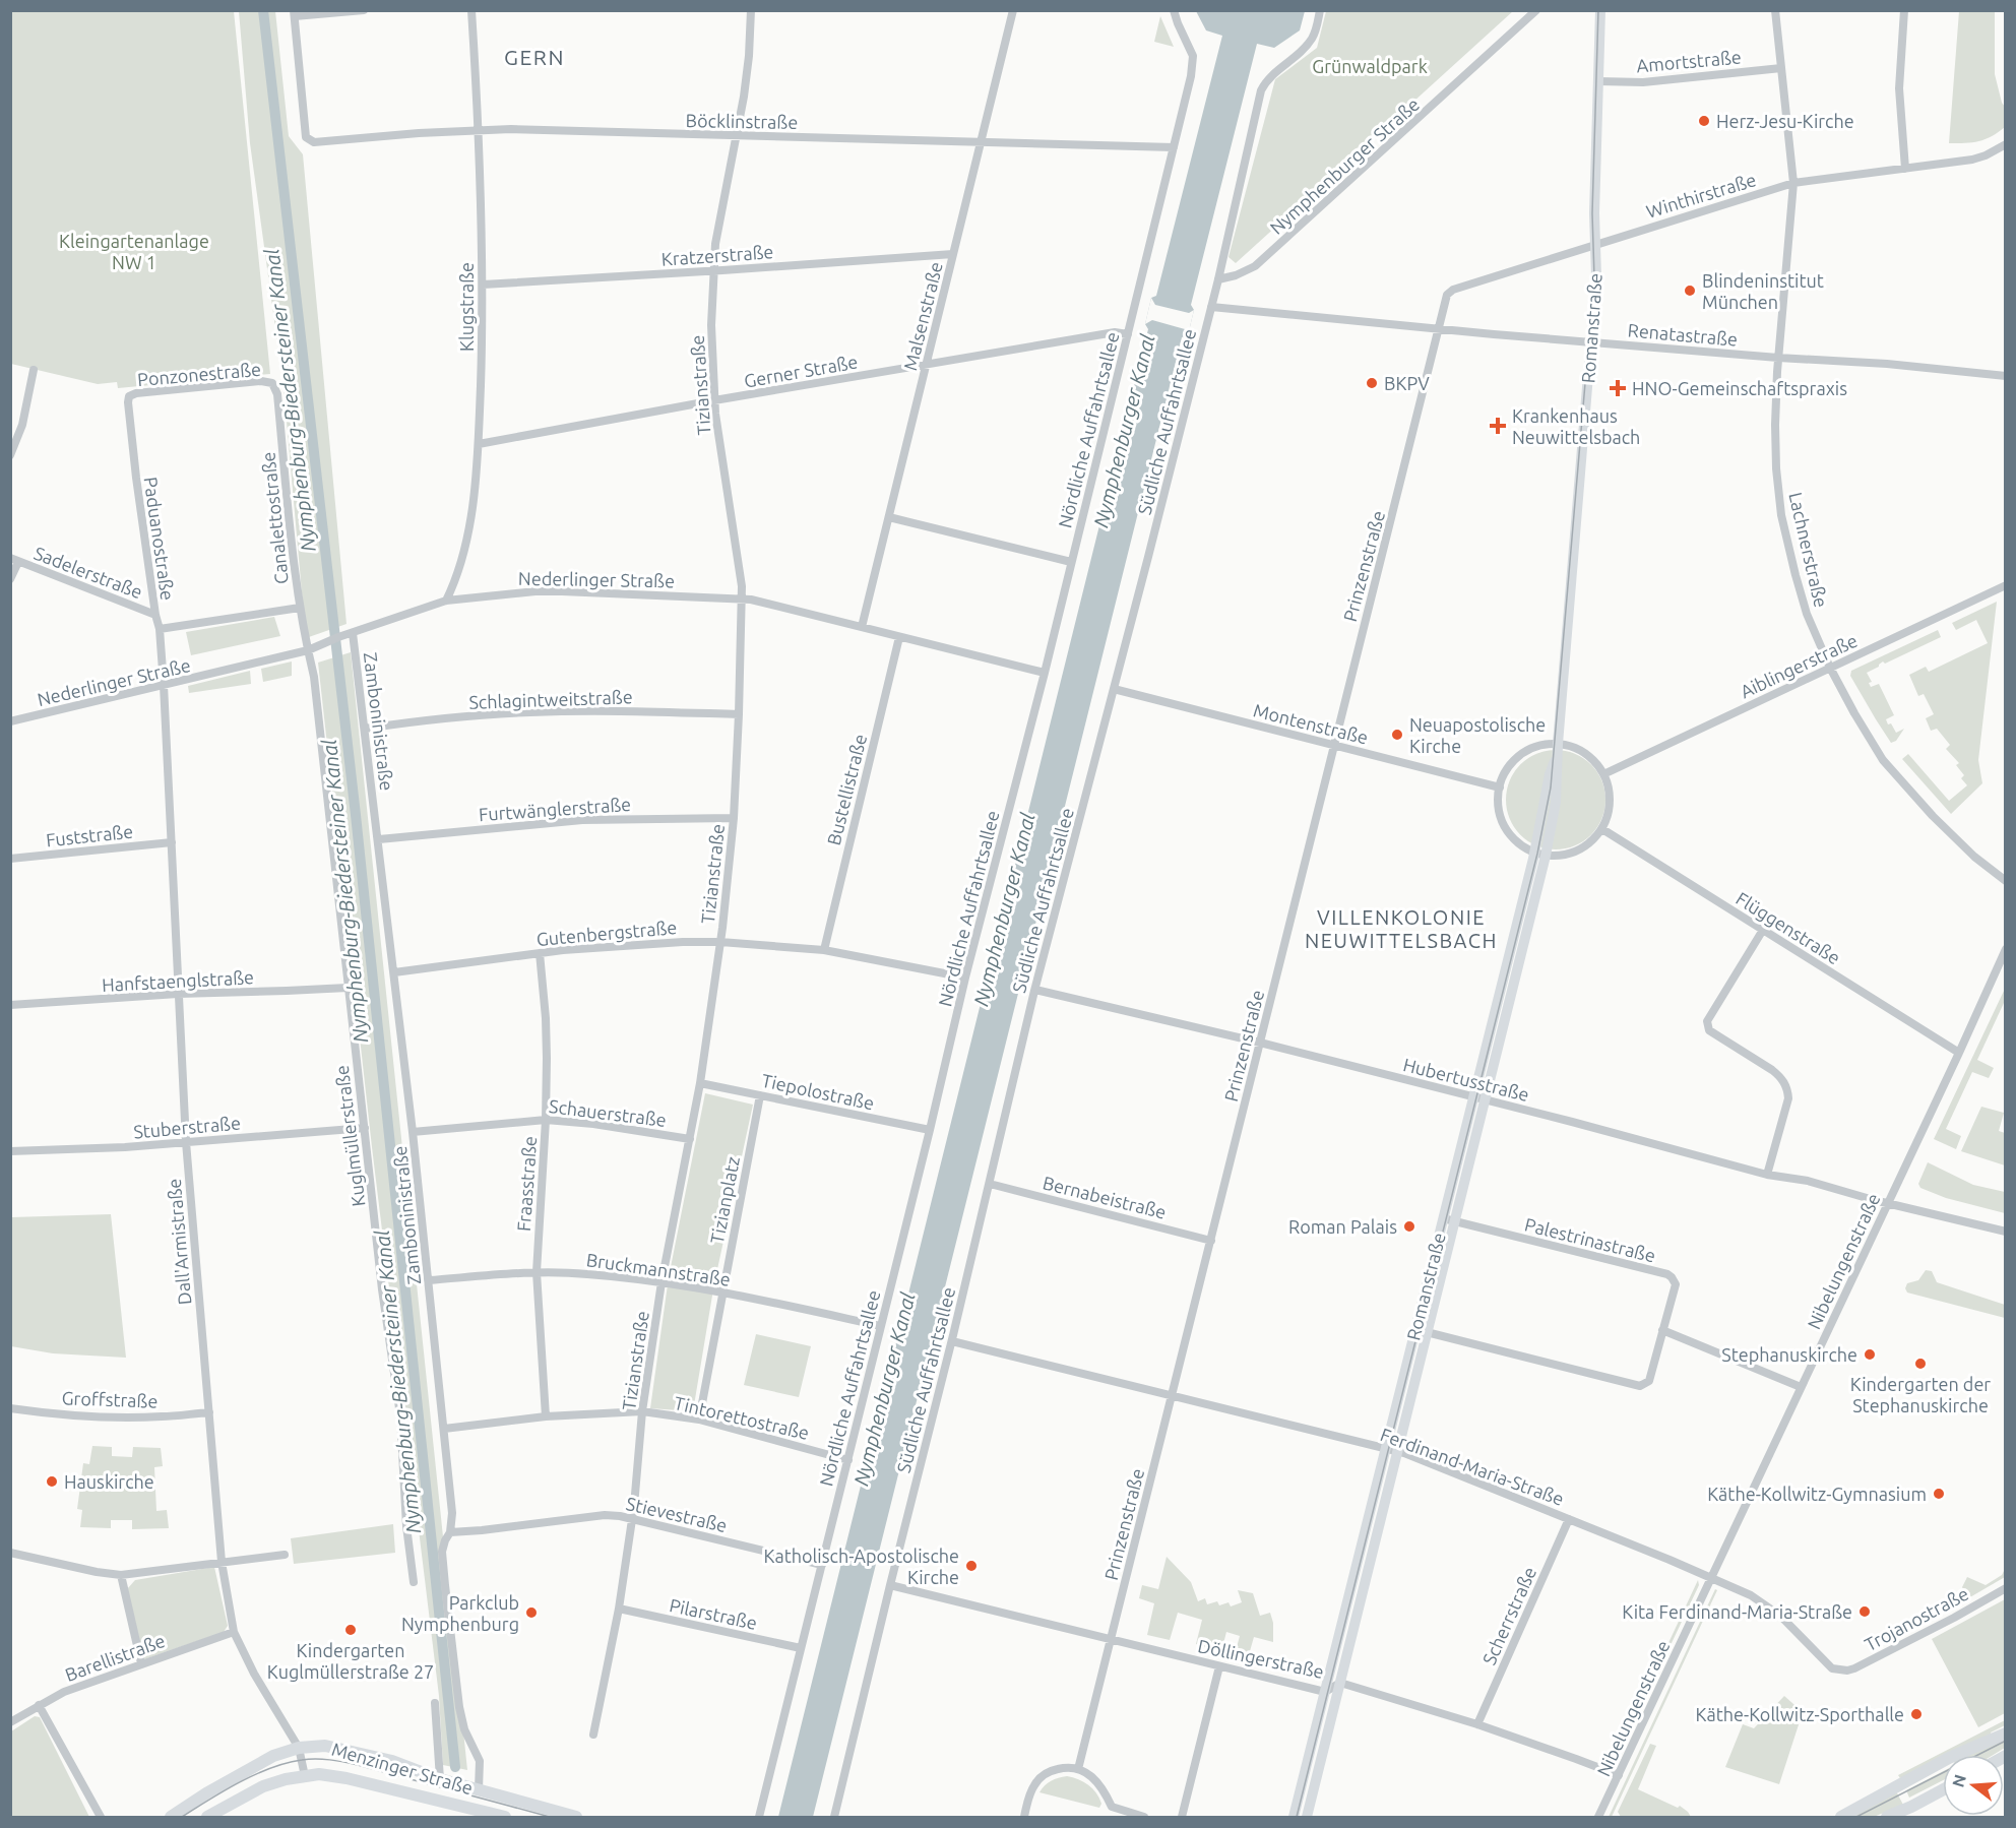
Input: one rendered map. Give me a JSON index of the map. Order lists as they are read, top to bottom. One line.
{"streets":{"main road":["Romanstraße","Menzinger Straße"],"street":["Amortstraße","Böcklinstraße","Nymphenburger Straße","Winthirstraße","Kratzerstraße","Klugstraße","Malsenstraße","Renatastraße","Gerner Straße","Ponzonestraße","Tizianstraße","Südliche Auffahrtsallee","Nördliche Auffahrtsallee","Canalettostraße","Paduanostraße","Lachnerstraße","Prinzenstraße","Sadelerstraße","Nederlinger Straße","Aiblingerstraße","Schlagintweitstraße","Zamboninistraße","Montenstraße","Bustellistraße","Furtwänglerstraße","Fuststraße","Flüggenstraße","Gutenbergstraße","Hanfstaenglstraße","Hubertusstraße","Tiepolostraße","Schauerstraße","Stuberstraße","Kuglmüllerstraße","Fraasstraße","Bernabeistraße","Tizianplatz","Palestrinastraße","Dall'Armistraße","Nibelungenstraße","Bruckmannstraße","Groffstraße","Tintorettostraße","Ferdinand-Maria-Straße","Stievestraße","Pilarstraße","Scherrstraße","Trojanostraße","Barellistraße","Döllingerstraße"]},"crossings":[["Amortstraße","Romanstraße"],["Amortstraße","Lachnerstraße"],["Böcklinstraße","Klugstraße"],["Böcklinstraße","Malsenstraße"],["Böcklinstraße","Tizianstraße"],["Böcklinstraße","Nördliche Auffahrtsallee"],["Nymphenburger Straße","Südliche Auffahrtsallee"],["Winthirstraße","Romanstraße"],["Winthirstraße","Renatastraße"],["Winthirstraße","Lachnerstraße"],["Winthirstraße","Prinzenstraße"],["Kratzerstraße","Klugstraße"],["Kratzerstraße","Malsenstraße"],["Kratzerstraße","Tizianstraße"],["Klugstraße","Gerner Straße"],["Klugstraße","Nederlinger Straße"],["Malsenstraße","Gerner Straße"],["Malsenstraße","Nederlinger Straße"],["Romanstraße","Renatastraße"],["Romanstraße","Hubertusstraße"],["Romanstraße","Palestrinastraße"],["Romanstraße","Ferdinand-Maria-Straße"],["Romanstraße","Döllingerstraße"],["Renatastraße","Südliche Auffahrtsallee"],["Renatastraße","Lachnerstraße"],["Renatastraße","Prinzenstraße"],["Gerner Straße","Tizianstraße"],["Gerner Straße","Nördliche Auffahrtsallee"],["Ponzonestraße","Canalettostraße"],["Ponzonestraße","Paduanostraße"],["Tizianstraße","Nederlinger Straße"],["Tizianstraße","Schlagintweitstraße"],["Tizianstraße","Furtwänglerstraße"],["Tizianstraße","Gutenbergstraße"],["Tizianstraße","Tiepolostraße"],["Tizianstraße","Schauerstraße"],["Tizianstraße","Bruckmannstraße"],["Tizianstraße","Tintorettostraße"],["Tizianstraße","Stievestraße"],["Tizianstraße","Pilarstraße"],["Südliche Auffahrtsallee","Montenstraße"],["Südliche Auffahrtsallee","Hubertusstraße"],["Südliche Auffahrtsallee","Bernabeistraße"],["Südliche Auffahrtsallee","Ferdinand-Maria-Straße"],["Südliche Auffahrtsallee","Döllingerstraße"],["Nördliche Auffahrtsallee","Nederlinger Straße"],["Nördliche Auffahrtsallee","Gutenbergstraße"],["Nördliche Auffahrtsallee","Tiepolostraße"],["Nördliche Auffahrtsallee","Bruckmannstraße"],["Nördliche Auffahrtsallee","Tintorettostraße"],["Nördliche Auffahrtsallee","Stievestraße"],["Nördliche Auffahrtsallee","Pilarstraße"],["Canalettostraße","Nederlinger Straße"],["Canalettostraße","Kuglmüllerstraße"],["Paduanostraße","Sadelerstraße"],["Paduanostraße","Nederlinger Straße"],["Paduanostraße","Dall'Armistraße"],["Lachnerstraße","Aiblingerstraße"],["Prinzenstraße","Montenstraße"],["Prinzenstraße","Hubertusstraße"],["Prinzenstraße","Bernabeistraße"],["Prinzenstraße","Ferdinand-Maria-Straße"],["Prinzenstraße","Döllingerstraße"],["Nederlinger Straße","Zamboninistraße"],["Nederlinger Straße","Bustellistraße"],["Nederlinger Straße","Kuglmüllerstraße"],["Nederlinger Straße","Dall'Armistraße"],["Schlagintweitstraße","Zamboninistraße"],["Zamboninistraße","Furtwänglerstraße"],["Zamboninistraße","Gutenbergstraße"],["Zamboninistraße","Schauerstraße"],["Zamboninistraße","Bruckmannstraße"],["Zamboninistraße","Tintorettostraße"],["Zamboninistraße","Stievestraße"],["Zamboninistraße","Menzinger Straße"],["Bustellistraße","Gutenbergstraße"],["Fuststraße","Dall'Armistraße"],["Flüggenstraße","Nibelungenstraße"],["Gutenbergstraße","Fraasstraße"],["Hanfstaenglstraße","Kuglmüllerstraße"],["Hanfstaenglstraße","Dall'Armistraße"],["Hubertusstraße","Nibelungenstraße"],["Tiepolostraße","Tizianplatz"],["Schauerstraße","Fraasstraße"],["Stuberstraße","Kuglmüllerstraße"],["Stuberstraße","Dall'Armistraße"],["Fraasstraße","Bruckmannstraße"],["Fraasstraße","Tintorettostraße"],["Tizianplatz","Bruckmannstraße"],["Tizianplatz","Tintorettostraße"],["Dall'Armistraße","Groffstraße"],["Dall'Armistraße","Barellistraße"],["Dall'Armistraße","Menzinger Straße"],["Nibelungenstraße","Ferdinand-Maria-Straße"],["Nibelungenstraße","Döllingerstraße"],["Ferdinand-Maria-Straße","Scherrstraße"],["Ferdinand-Maria-Straße","Trojanostraße"],["Scherrstraße","Döllingerstraße"]],"districts":["GERN","VILLENKOLONIE NEUWITTELSBACH"],"water":["Nymphenburg-Biedersteiner Kanal","Nymphenburger Kanal"],"parks":["Grünwaldpark","Kleingartenanlage NW 1"],"places":{"other":["Herz-Jesu-Kirche","Blindeninstitut München","BKPV","Neuapostolische Kirche","Roman Palais","Stephanuskirche","Kindergarten der Stephanuskirche","Hauskirche","Käthe-Kollwitz-Gymnasium","Katholisch-Apostolische Kirche","Kita Ferdinand-Maria-Straße","Parkclub Nymphenburg","Kindergarten Kuglmüllerstraße 27","Käthe-Kollwitz-Sporthalle"],"health":["HNO-Gemeinschaftspraxis","Krankenhaus Neuwittelsbach"]},"north":"left"}
